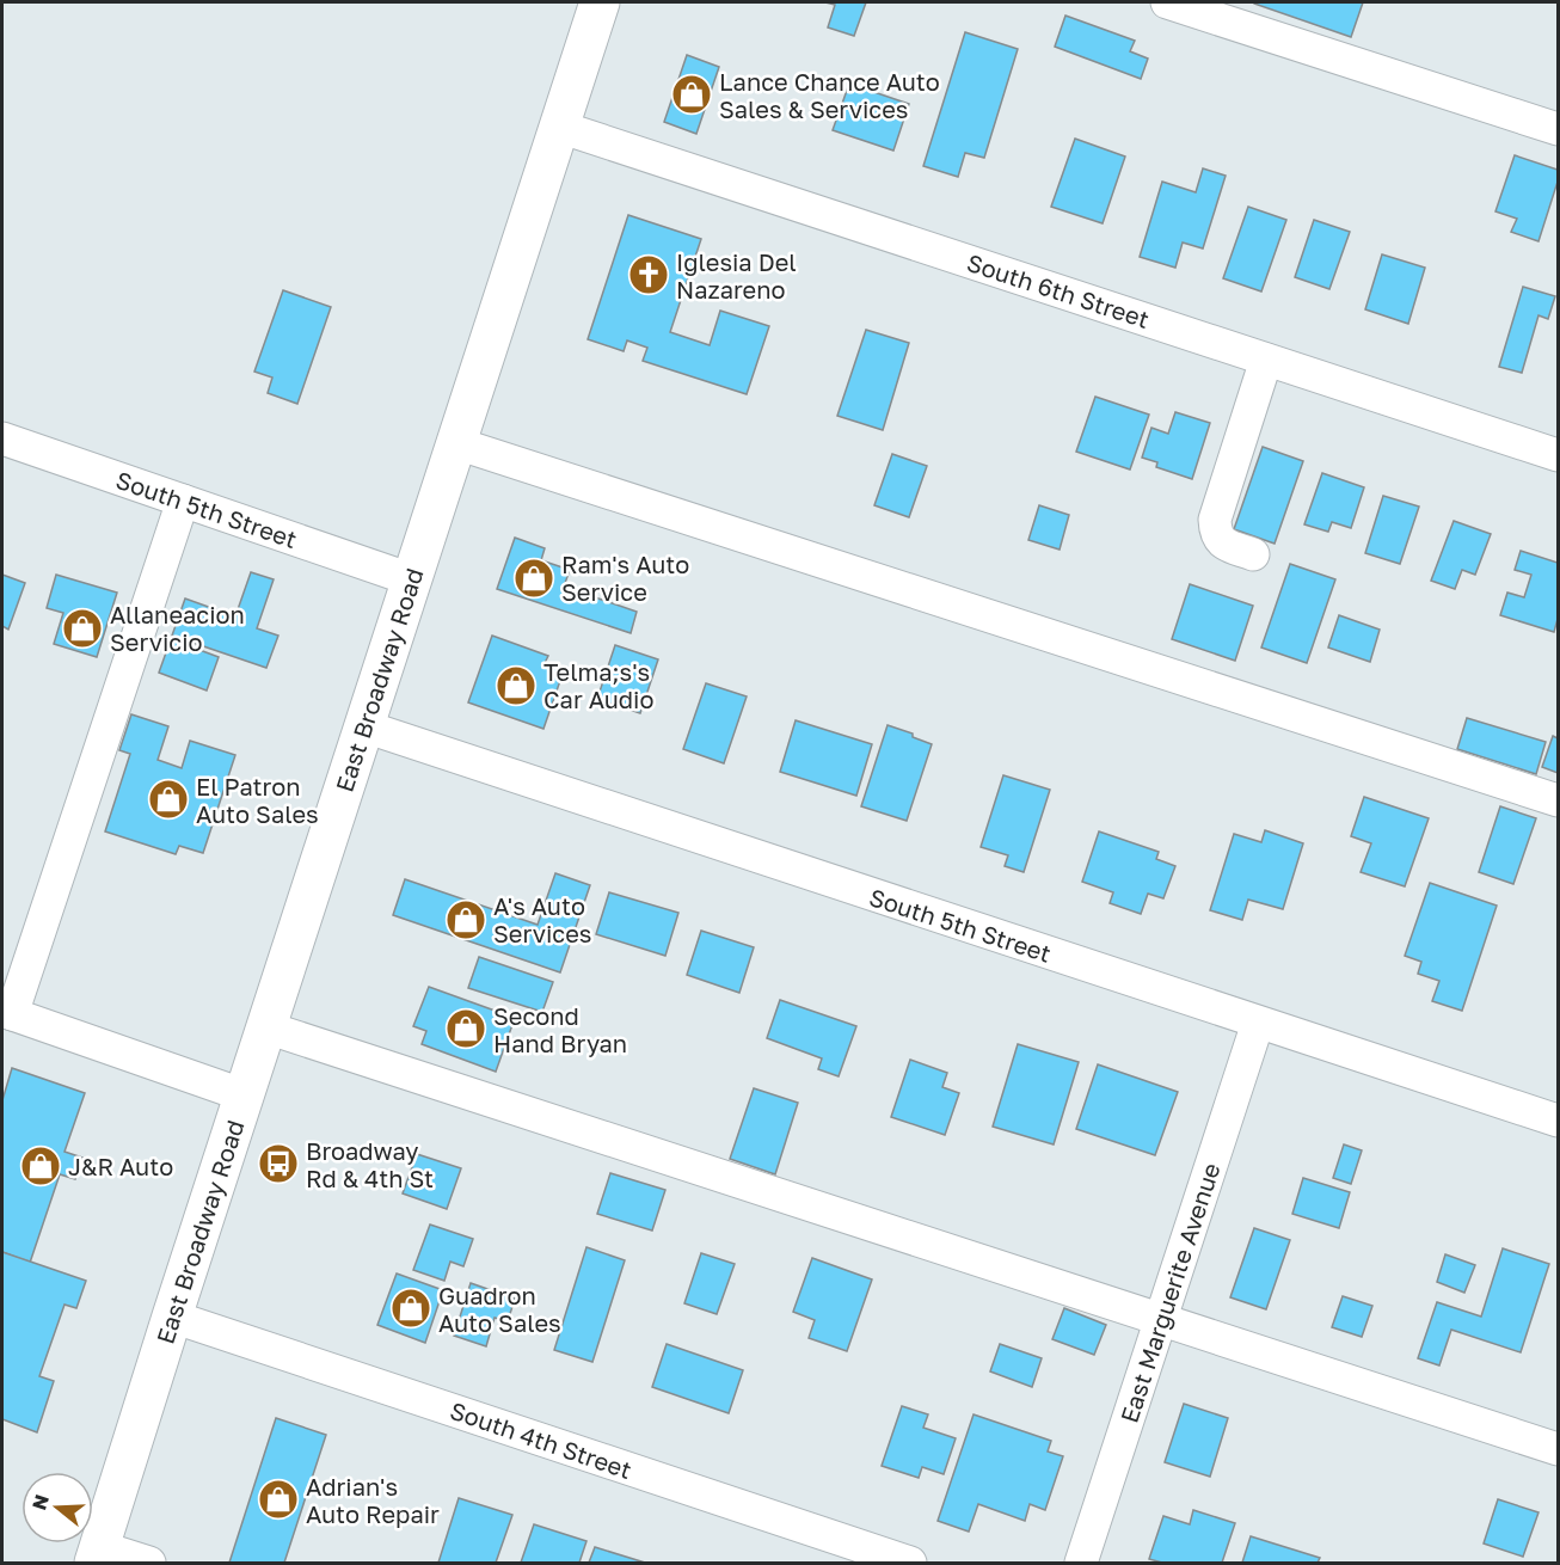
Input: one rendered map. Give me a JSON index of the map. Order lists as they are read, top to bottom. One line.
{"streets":{"main road":["East Broadway Road"],"street":["South 6th Street","South 5th Street","East Marguerite Avenue","South 4th Street"]},"crossings":[["South 6th Street","East Broadway Road"],["South 5th Street","East Broadway Road"],["South 5th Street","East Marguerite Avenue"],["East Broadway Road","South 4th Street"]],"places":{"shop":["Lance Chance Auto Sales & Services","Ram's Auto Service","Allaneacion Servicio","Telma;s's Car Audio","El Patron Auto Sales","A's Auto Services","Second Hand Bryan","J&R Auto","Guadron Auto Sales","Adrian's Auto Repair"],"church":["Iglesia Del Nazareno"],"bus stop":["Broadway Rd & 4th St"]},"north":"left"}
